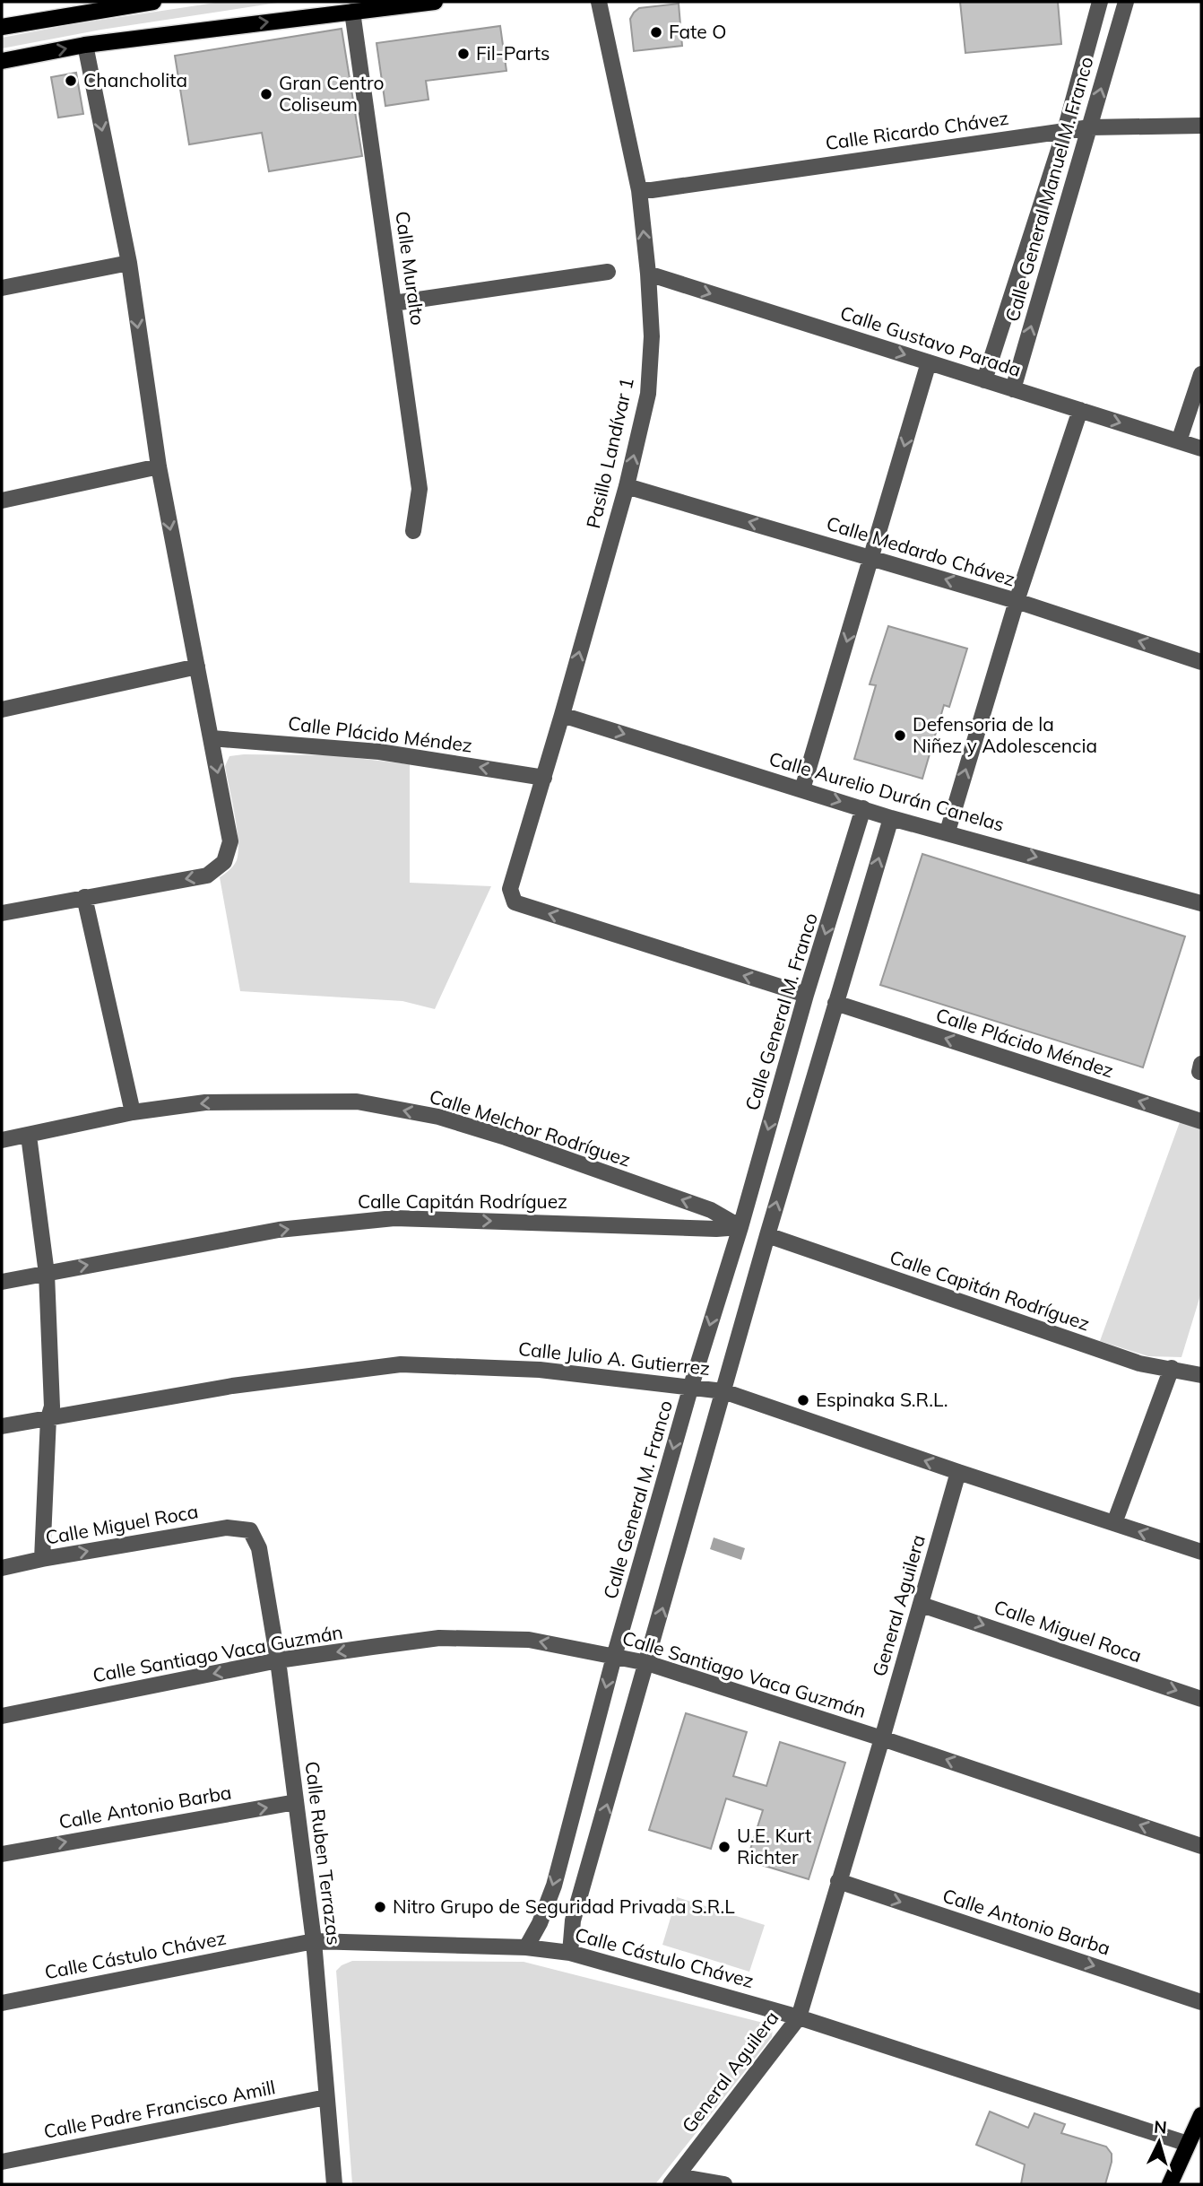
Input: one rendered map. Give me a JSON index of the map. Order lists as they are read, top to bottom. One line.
{"streets":{"street":["Calle Ricardo Chávez","Calle General Manuel M. Franco","Calle Muralto","Calle Gustavo Parada","Pasillo Landívar 1","Calle Medardo Chávez","Calle Plácido Méndez","Calle Aurelio Durán Canelas","Calle General M. Franco","Calle Melchor Rodríguez","Calle Capitán Rodríguez","Calle Julio A. Gutierrez","Calle Miguel Roca","General Aguilera","Calle Santiago Vaca Guzmán","Calle Antonio Barba","Calle Ruben Terrazas","Calle Cástulo Chávez","Calle Padre Francisco Amill"]},"crossings":[["Calle Ricardo Chávez","Calle General Manuel M. Franco"],["Calle Ricardo Chávez","Pasillo Landívar 1"],["Calle General Manuel M. Franco","Calle Gustavo Parada"],["Calle Gustavo Parada","Pasillo Landívar 1"],["Pasillo Landívar 1","Calle Medardo Chávez"],["Pasillo Landívar 1","Calle Plácido Méndez"],["Pasillo Landívar 1","Calle Aurelio Durán Canelas"],["Pasillo Landívar 1","Calle General M. Franco"],["Calle Aurelio Durán Canelas","Calle General M. Franco"],["Calle General M. Franco","Calle Melchor Rodríguez"],["Calle General M. Franco","Calle Capitán Rodríguez"],["Calle General M. Franco","Calle Julio A. Gutierrez"],["Calle General M. Franco","Calle Santiago Vaca Guzmán"],["Calle General M. Franco","Calle Cástulo Chávez"],["Calle Melchor Rodríguez","Calle Capitán Rodríguez"],["Calle Julio A. Gutierrez","General Aguilera"],["Calle Miguel Roca","General Aguilera"],["Calle Miguel Roca","Calle Ruben Terrazas"],["General Aguilera","Calle Santiago Vaca Guzmán"],["General Aguilera","Calle Antonio Barba"],["General Aguilera","Calle Cástulo Chávez"],["Calle Santiago Vaca Guzmán","Calle Ruben Terrazas"],["Calle Antonio Barba","Calle Ruben Terrazas"],["Calle Ruben Terrazas","Calle Cástulo Chávez"],["Calle Ruben Terrazas","Calle Padre Francisco Amill"]],"one_way":["Calle Gustavo Parada","Calle Medardo Chávez","Calle Plácido Méndez","Calle Aurelio Durán Canelas","Calle Melchor Rodríguez","Calle Capitán Rodríguez","Calle Miguel Roca","Calle Santiago Vaca Guzmán","Calle Antonio Barba"],"places":["Fate O","Fil-Parts","Chancholita","Gran Centro Coliseum","Defensoria de la Niñez y Adolescencia","Espinaka S.R.L.","U.E. Kurt Richter","Nitro Grupo de Seguridad Privada S.R.L"],"north":"top"}
